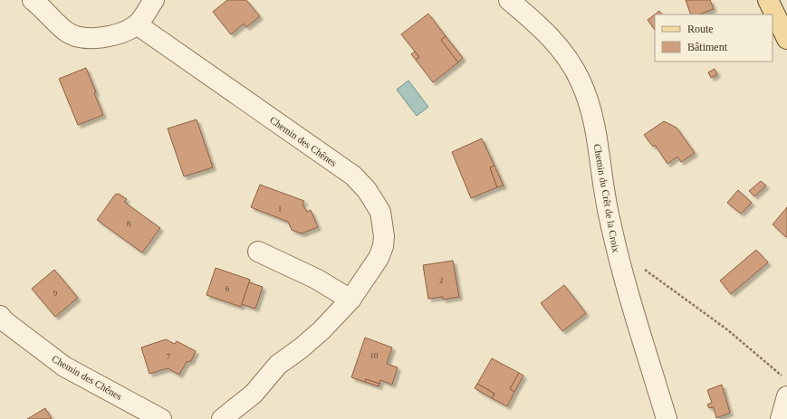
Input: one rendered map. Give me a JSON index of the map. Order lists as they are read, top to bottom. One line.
{"streets":{"street":["Chemin des Chênes","Chemin du Crêt de la Croix"]},"house_numbers":["1","8","2","6","9","10","7"],"legend":["Route","Bâtiment"]}
